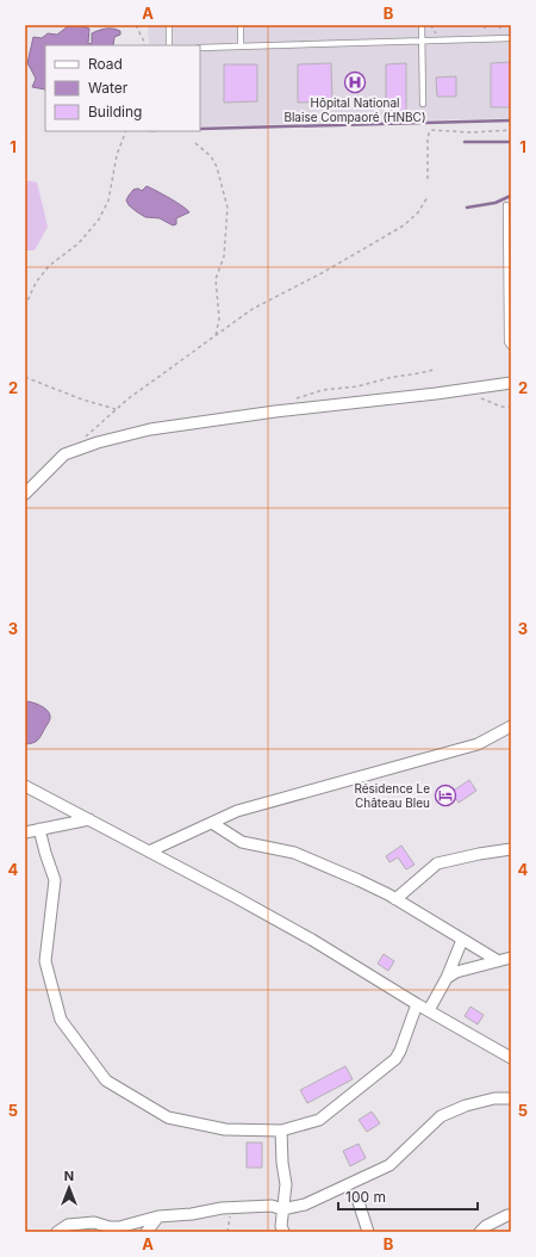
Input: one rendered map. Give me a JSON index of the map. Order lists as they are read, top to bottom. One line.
{"places":{"hospital":["Hôpital National Blaise Compaoré (HNBC)"],"hotel":["Résidence Le Château Bleu"]},"legend":["Road","Water","Building"],"scale_bar":"100 m","north":"top","grid":{"columns":["A","B"],"rows":["1","2","3","4","5"]}}
